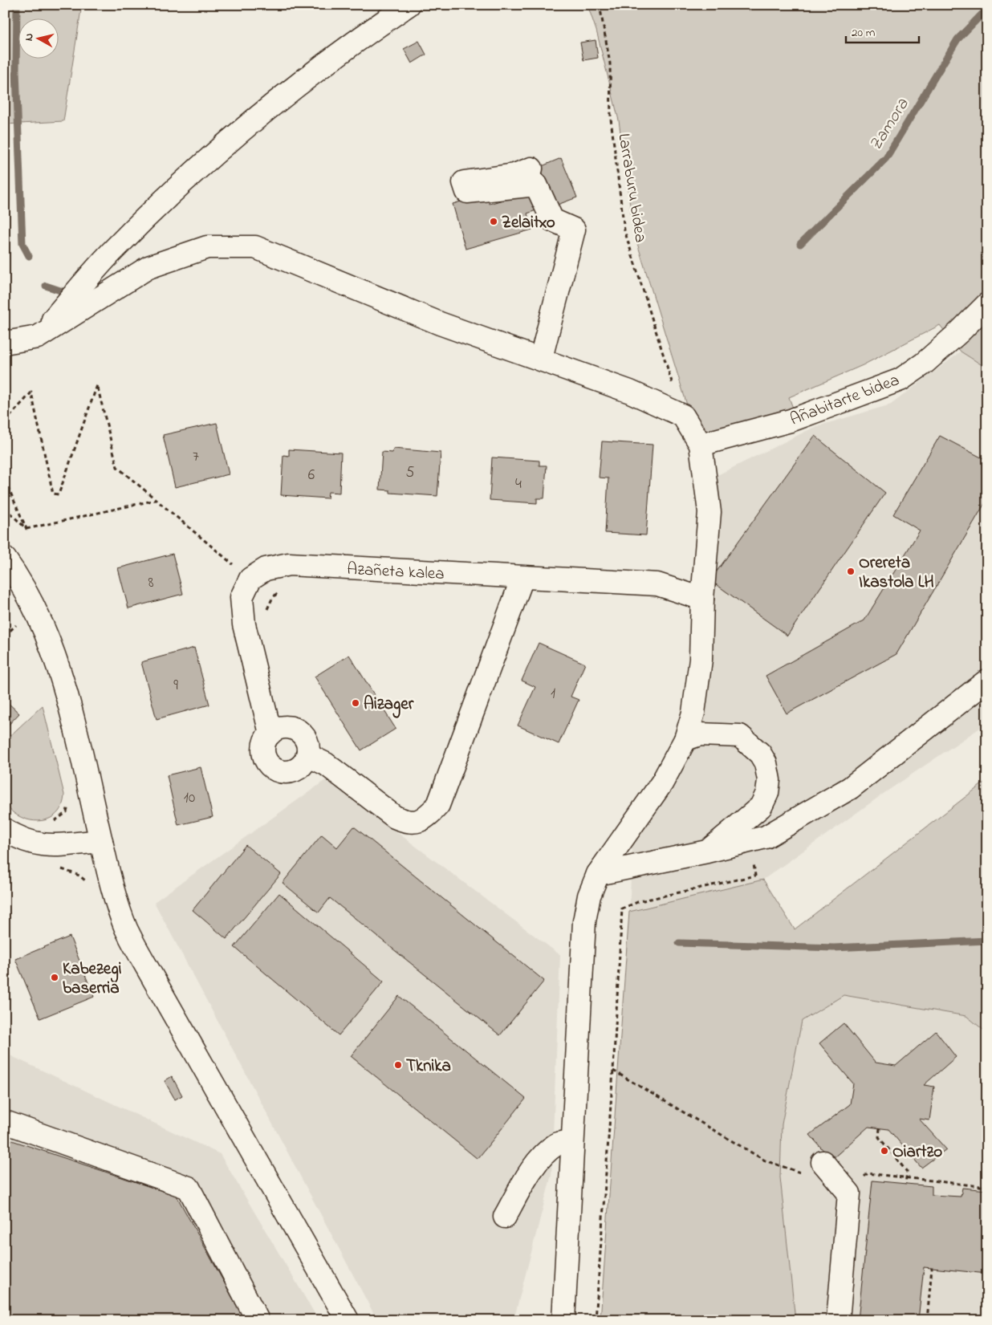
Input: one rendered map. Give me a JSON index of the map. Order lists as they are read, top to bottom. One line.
{"streets":{"street":["Añabitarte bidea","Azañeta kalea"],"path":["Larraburu bidea"]},"water":["Zamora"],"places":["Zelaitxo","Orereta Ikastola LH","Aizager","Kabezegi baserria","Tknika","Oiartzo"],"house_numbers":["7","5","6","4","8","9","1","10"],"scale_bar":"20 m","north":"left"}
